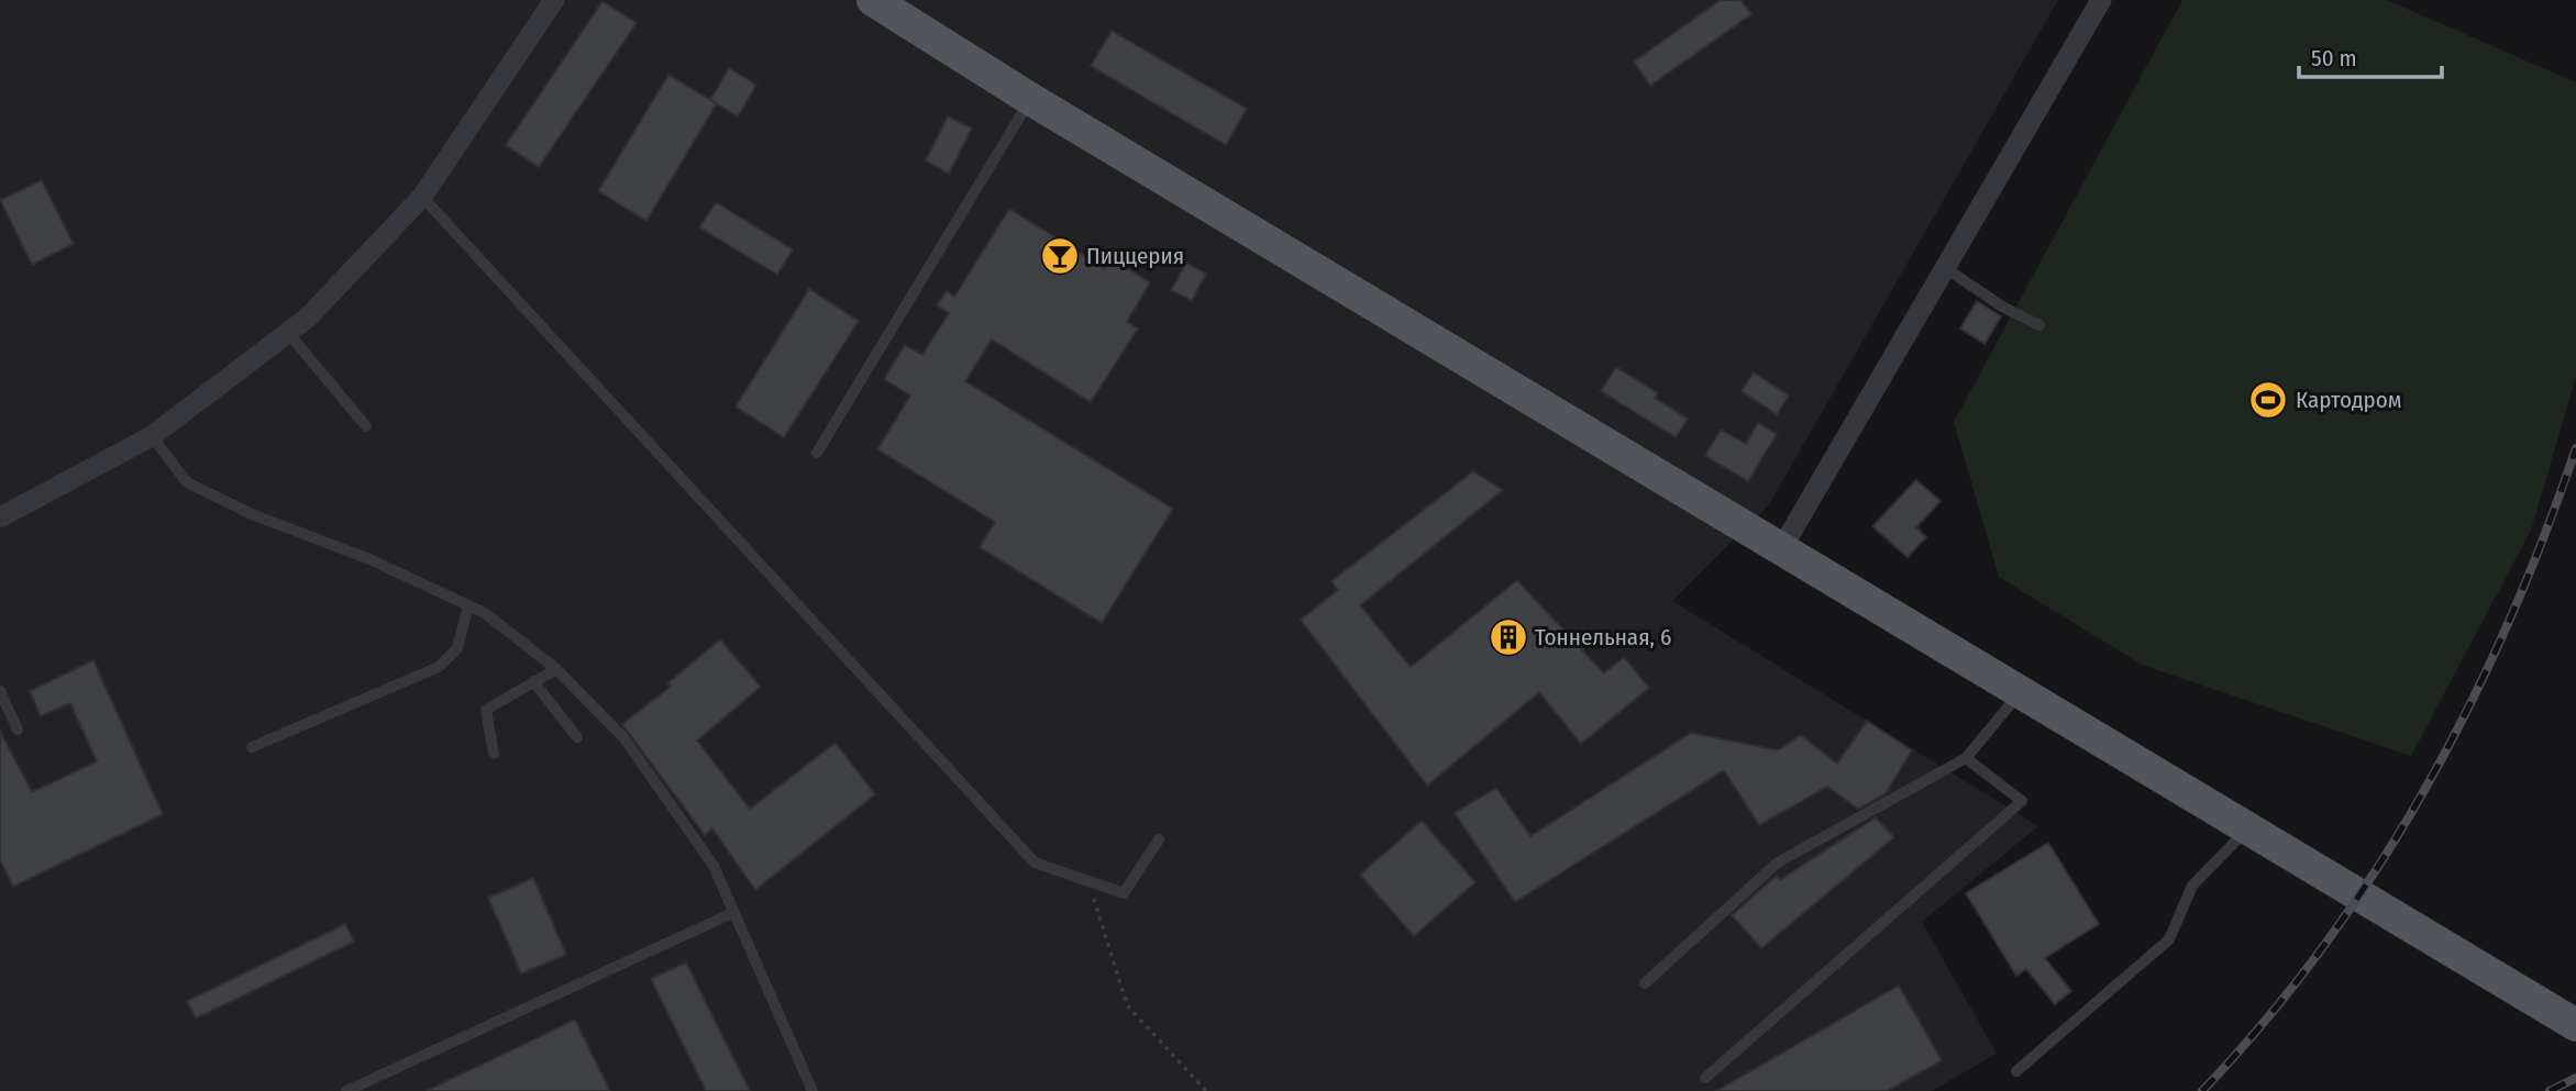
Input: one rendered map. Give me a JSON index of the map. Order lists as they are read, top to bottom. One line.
{"places":{"bar":["Пиццерия"],"sports":["Картодром"],"building":["Тоннельная, 6"]},"scale_bar":"50 m"}
